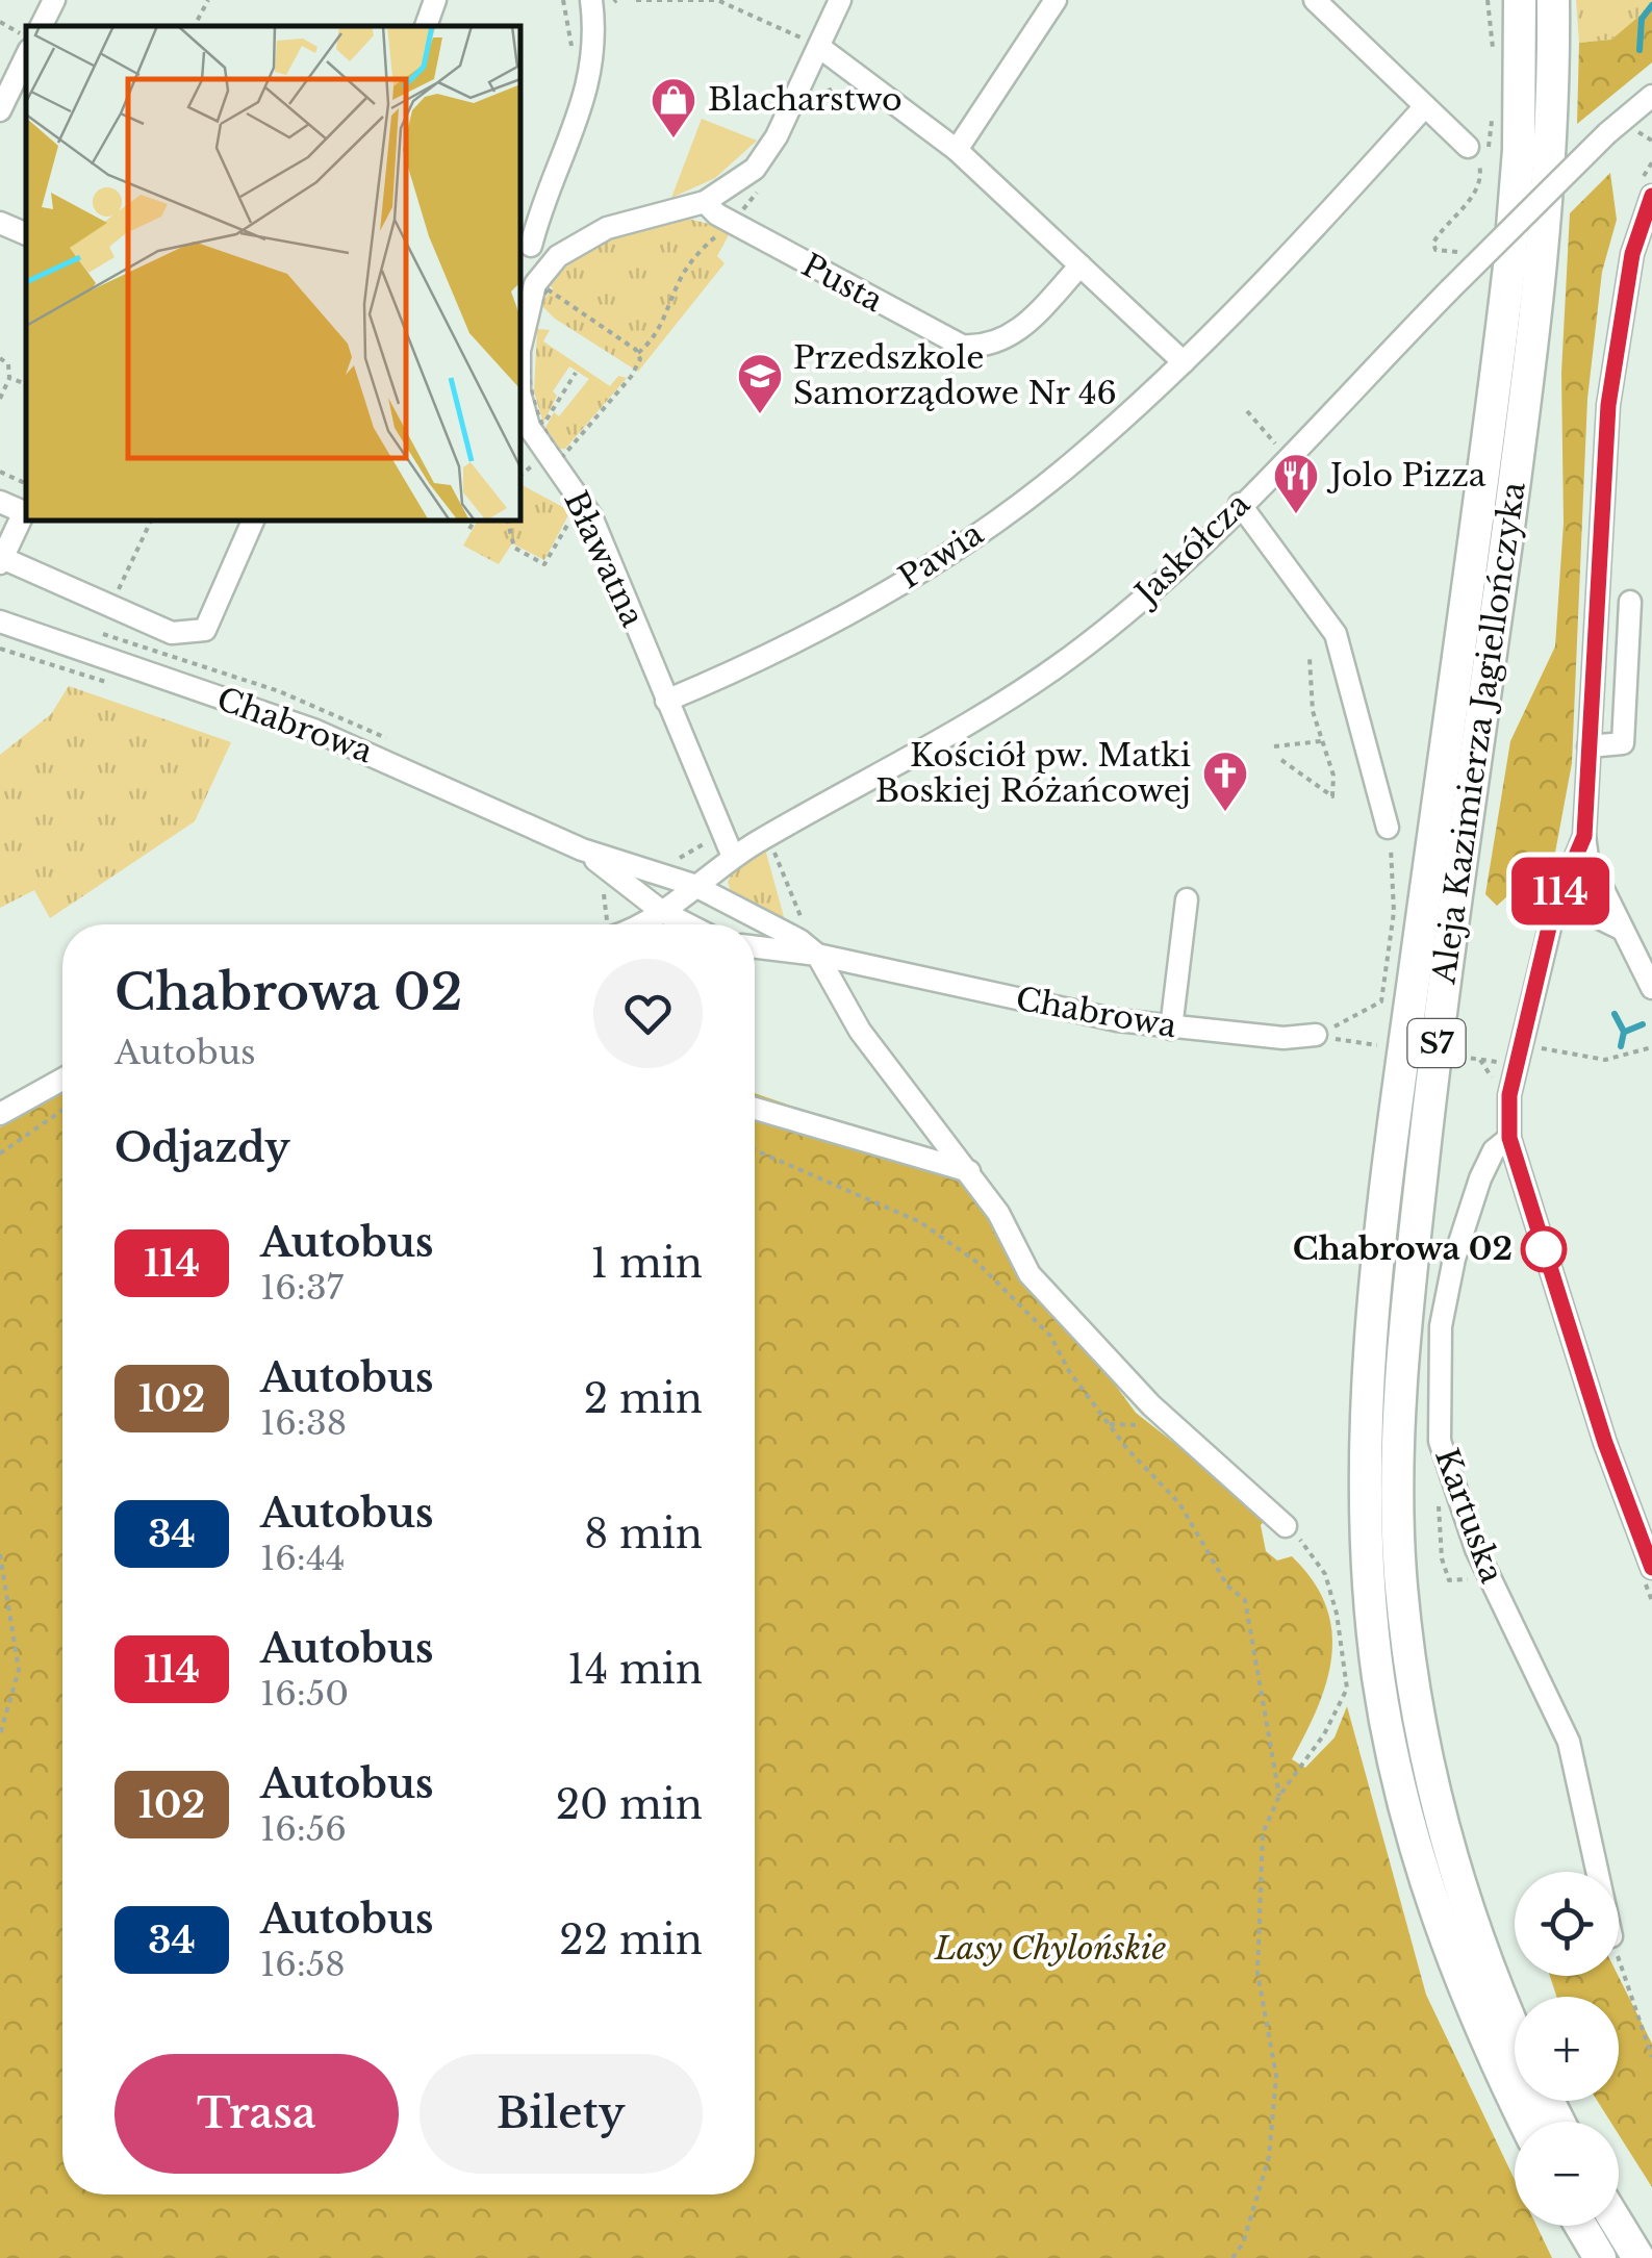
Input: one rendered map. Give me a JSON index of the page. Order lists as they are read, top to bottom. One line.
{"streets":{"highway":["Aleja Kazimierza Jagiellończyka","S7"],"street":["Pusta","Jaskółcza","Pawia","Bławatna","Chabrowa","Kartuska"]},"crossings":[["Jaskółcza","Bławatna"],["Jaskółcza","Chabrowa"],["Pawia","Bławatna"]],"parks":["Lasy Chylońskie"],"places":{"shop":["Blacharstwo"],"school or university":["Przedszkole Samorządowe Nr 46"],"restaurant":["Jolo Pizza"],"church":["Kościół pw. Matki Boskiej Różańcowej"],"other":["Chabrowa 02"]},"lines":["bus line 114"],"page":{"on_map":"114","heading":[["Chabrowa 02","Autobus"],"Odjazdy"],"list":[{"mark":"114","name":"Autobus","note":"16:37","value":"1 min"},{"mark":"102","name":"Autobus","note":"16:38","value":"2 min"},{"mark":"34","name":"Autobus","note":"16:44","value":"8 min"},{"mark":"114","name":"Autobus","note":"16:50","value":"14 min"},{"mark":"102","name":"Autobus","note":"16:56","value":"20 min"},{"mark":"34","name":"Autobus","note":"16:58","value":"22 min"}],"map_buttons":["+","−"],"buttons":["Trasa","Bilety"]}}
